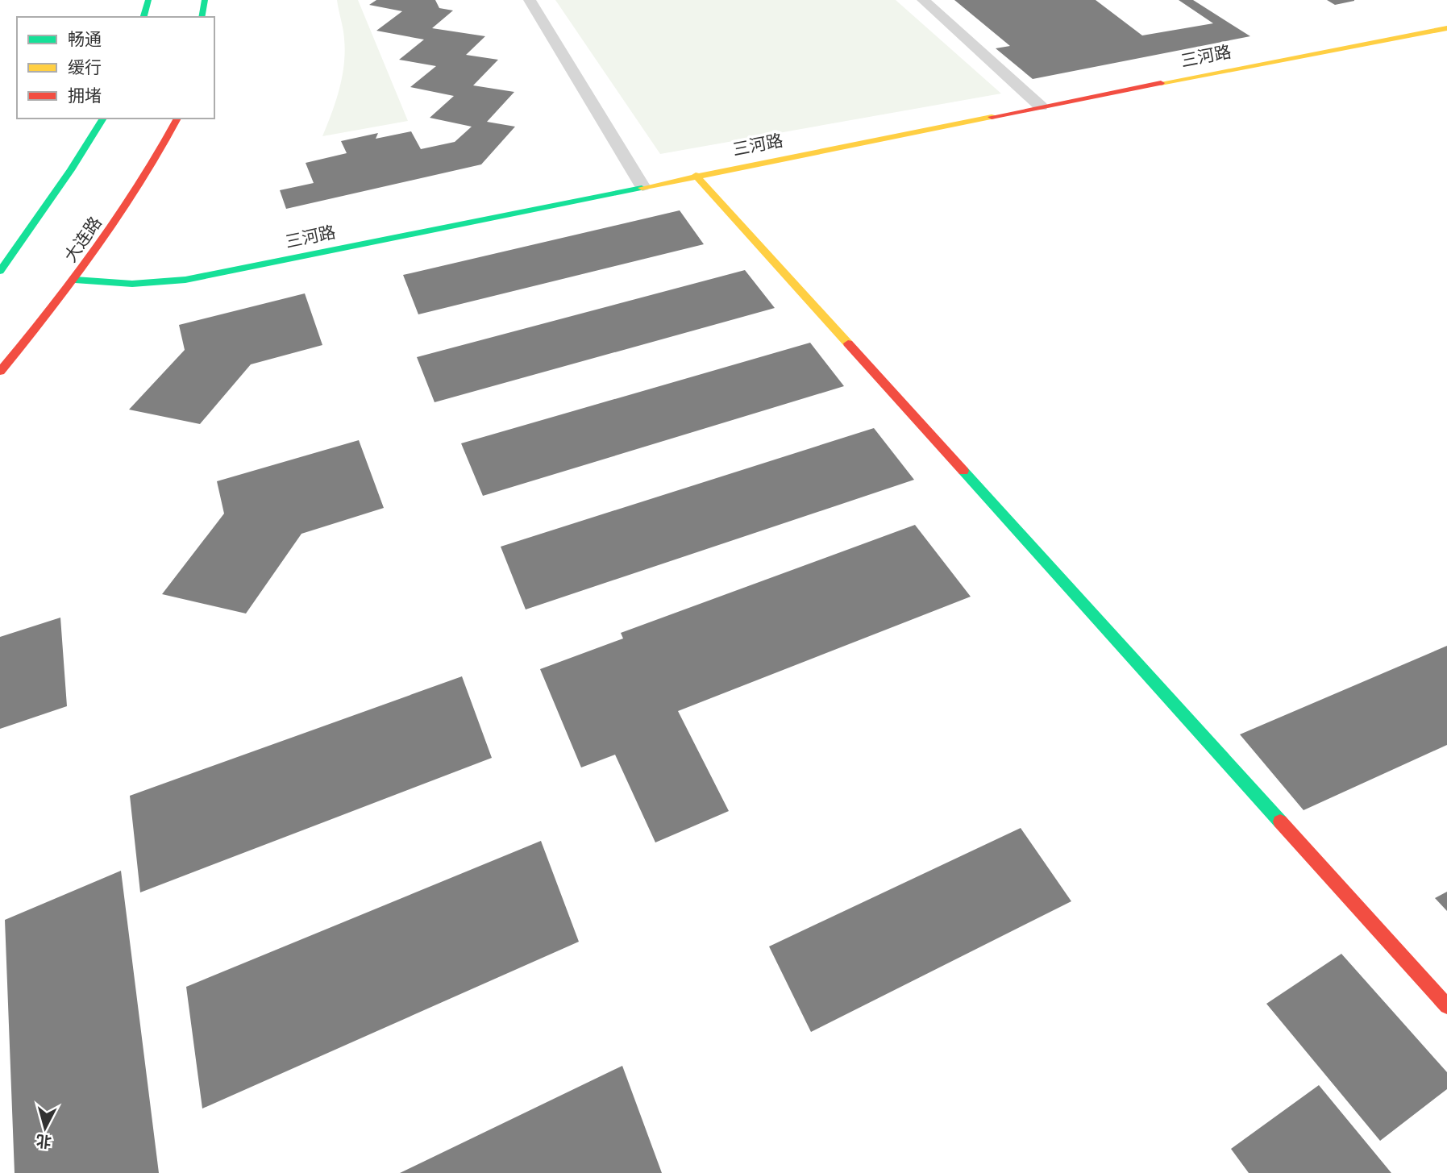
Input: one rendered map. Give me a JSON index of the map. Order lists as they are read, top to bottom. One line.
{"streets":{"street":["三河路","大连路"]},"crossings":[["三河路","大连路"]],"legend":["畅通","缓行","拥堵"],"north":"bottom"}
